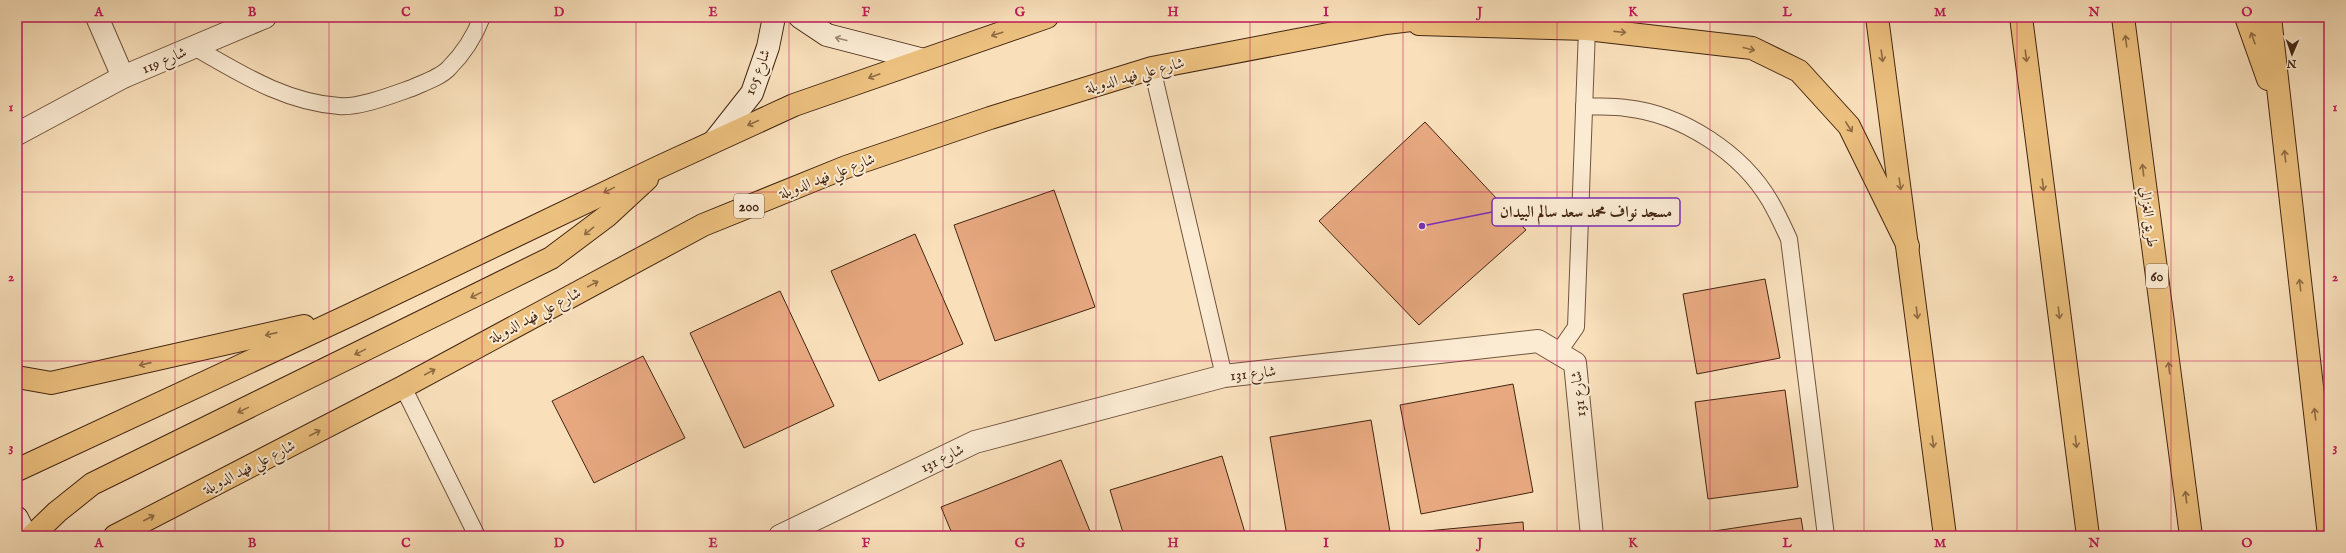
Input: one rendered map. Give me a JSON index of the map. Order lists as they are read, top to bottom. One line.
{"streets":{"main road":["شارع علي فهد الدويلة","200","طريق الغزالي","60"],"street":["شارع 119","شارع 105","شارع 131"]},"places":["مسجد نواف محمد سعد سالم البيدان"],"north":"bottom","grid":{"columns":["A","B","C","D","E","F","G","H","I","J","K","L","M","N","O"],"rows":["1","2","3"]}}
